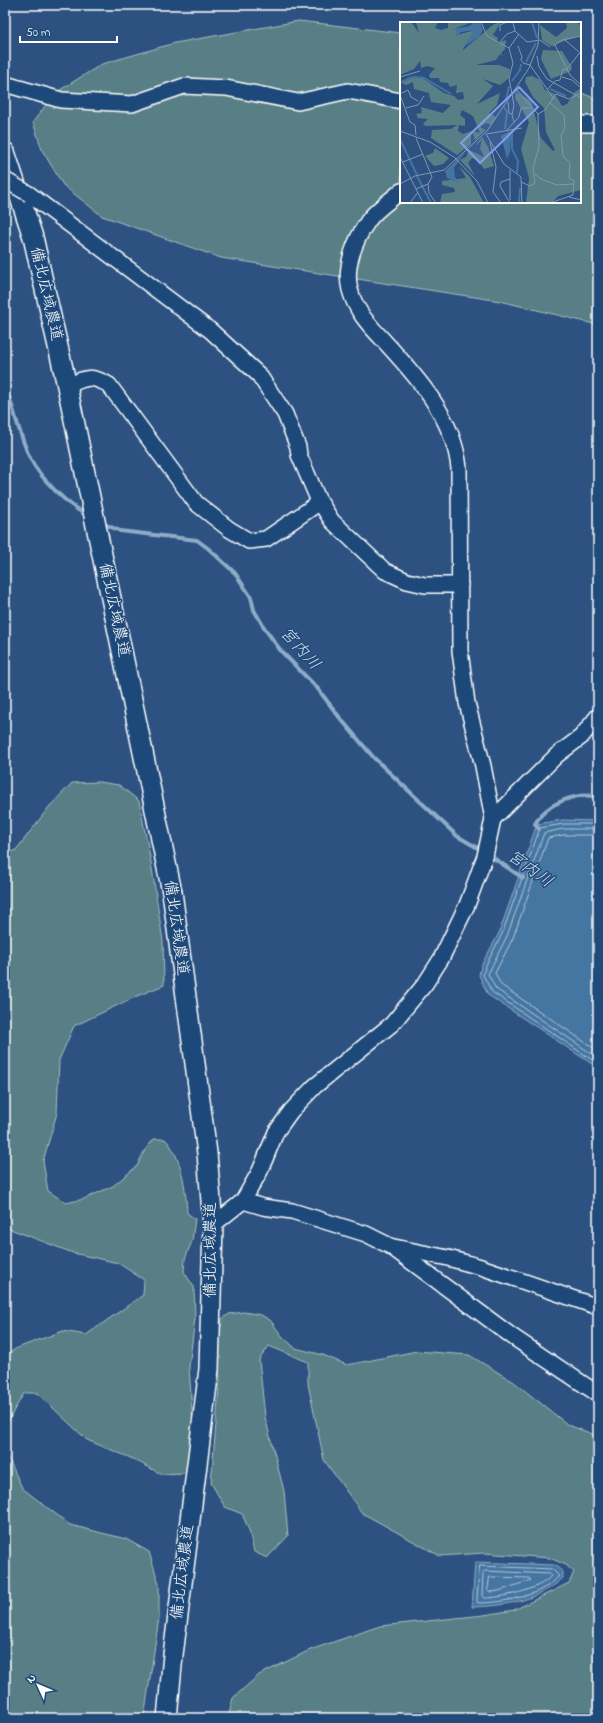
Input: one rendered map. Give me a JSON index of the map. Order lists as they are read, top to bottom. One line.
{"streets":{"street":["備北広域農道"]},"water":["宮内川"],"scale_bar":"50 m","north":"top left"}
